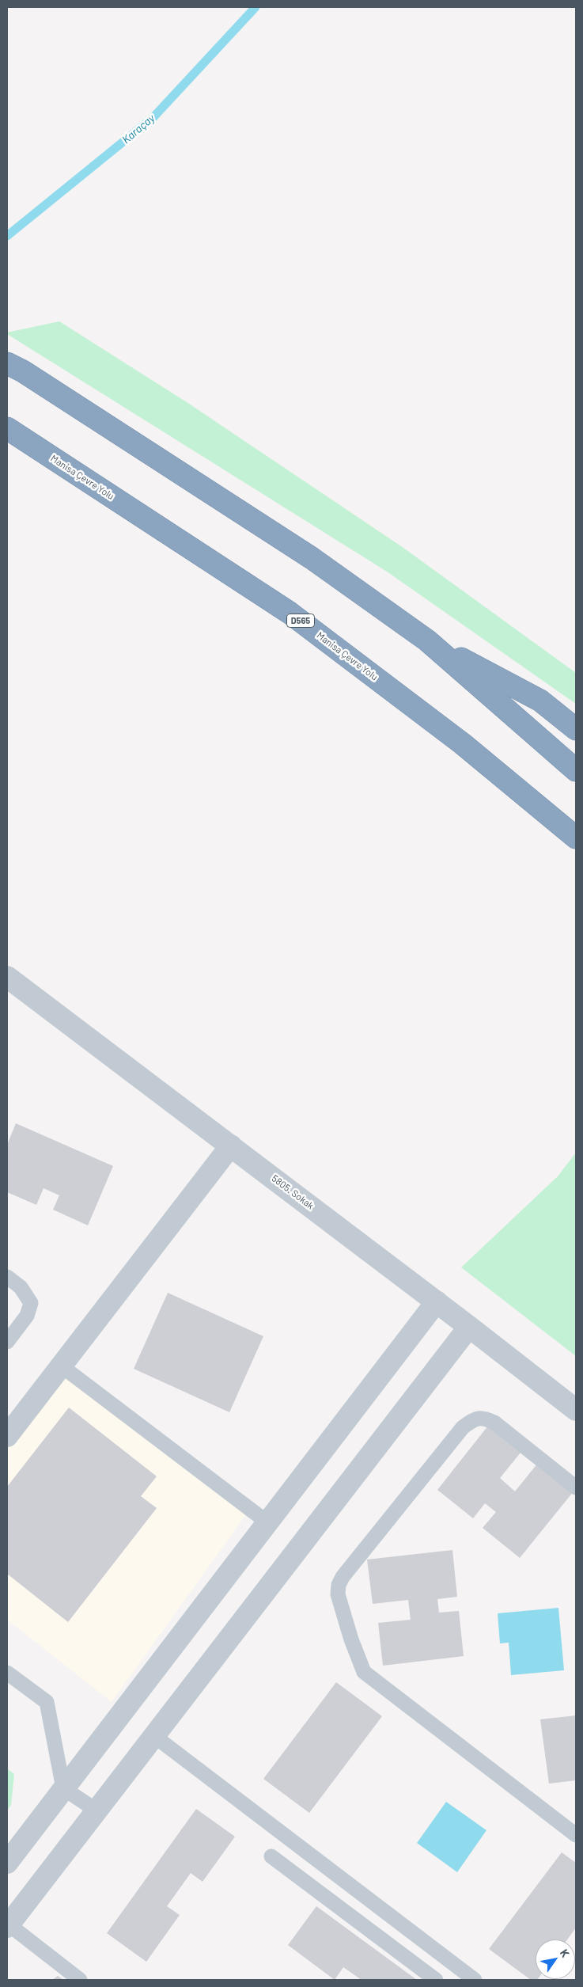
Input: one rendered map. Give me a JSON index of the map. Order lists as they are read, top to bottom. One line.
{"streets":{"highway":["Manisa Çevre Yolu","D565"],"street":["5805. Sokak"]},"water":["Karaçay"],"north":"top right"}
